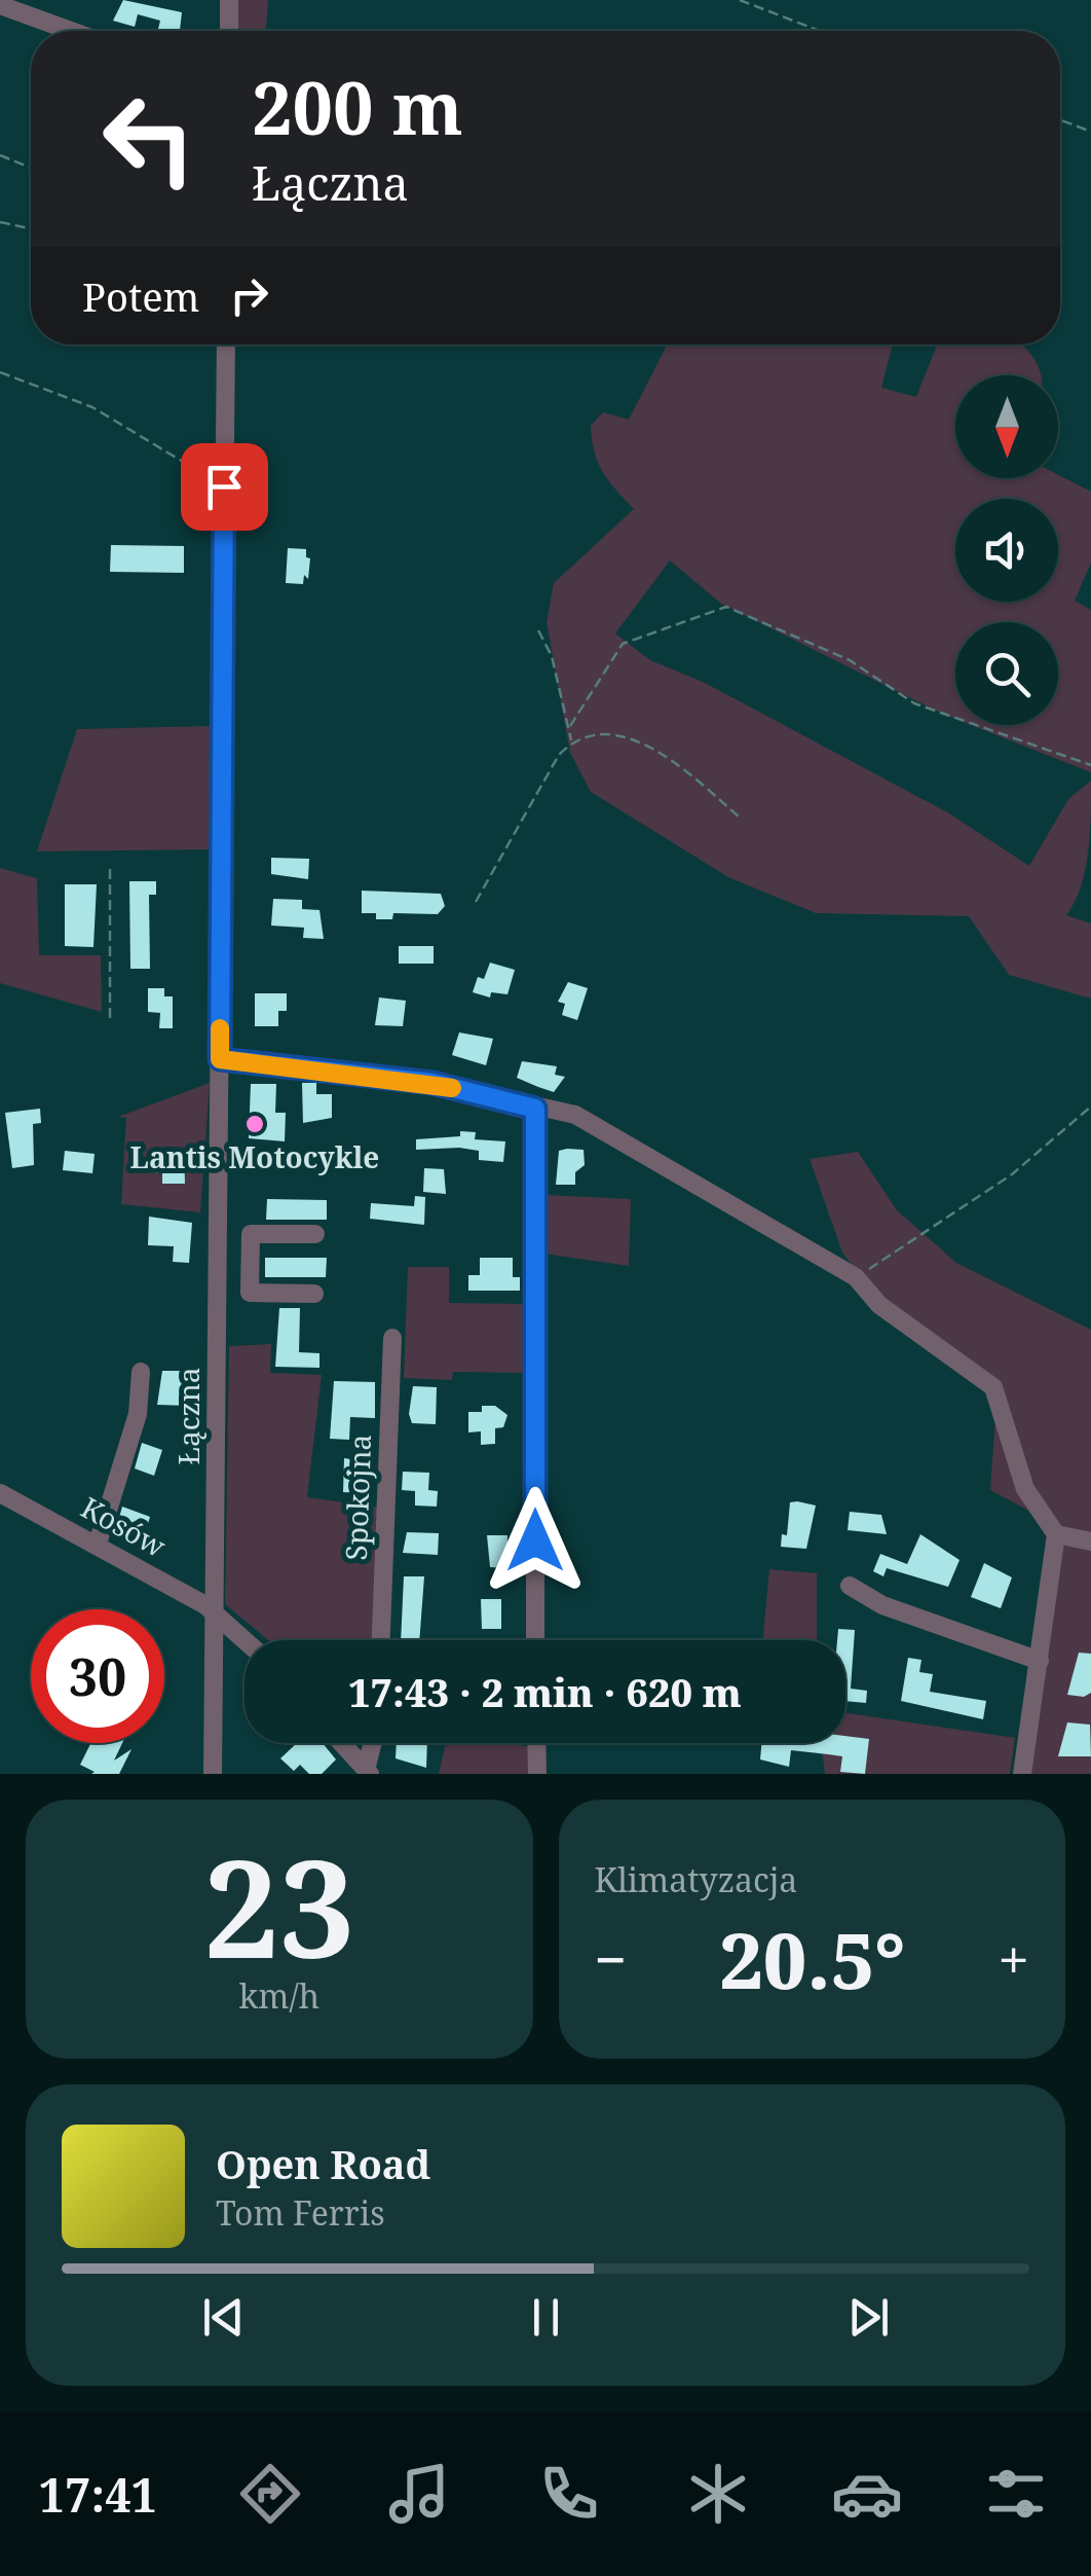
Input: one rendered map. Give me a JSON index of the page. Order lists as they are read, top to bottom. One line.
{"streets":{"street":["Łączna","Spokojna","Kosów"]},"crossings":[["Łączna","Kosów"]],"places":["Lantis Motocykle"],"north":"bottom","page":{"turn":["200 m","Łączna"],"then":"Potem","limit":"30","trip":"17:43 · 2 min · 620 m","tile":[["23","km/h"],"Klimatyzacja"],"heat":["−","20.5°","+"],"song":["Open Road","Tom Ferris"],"tabs":"17:41"}}
